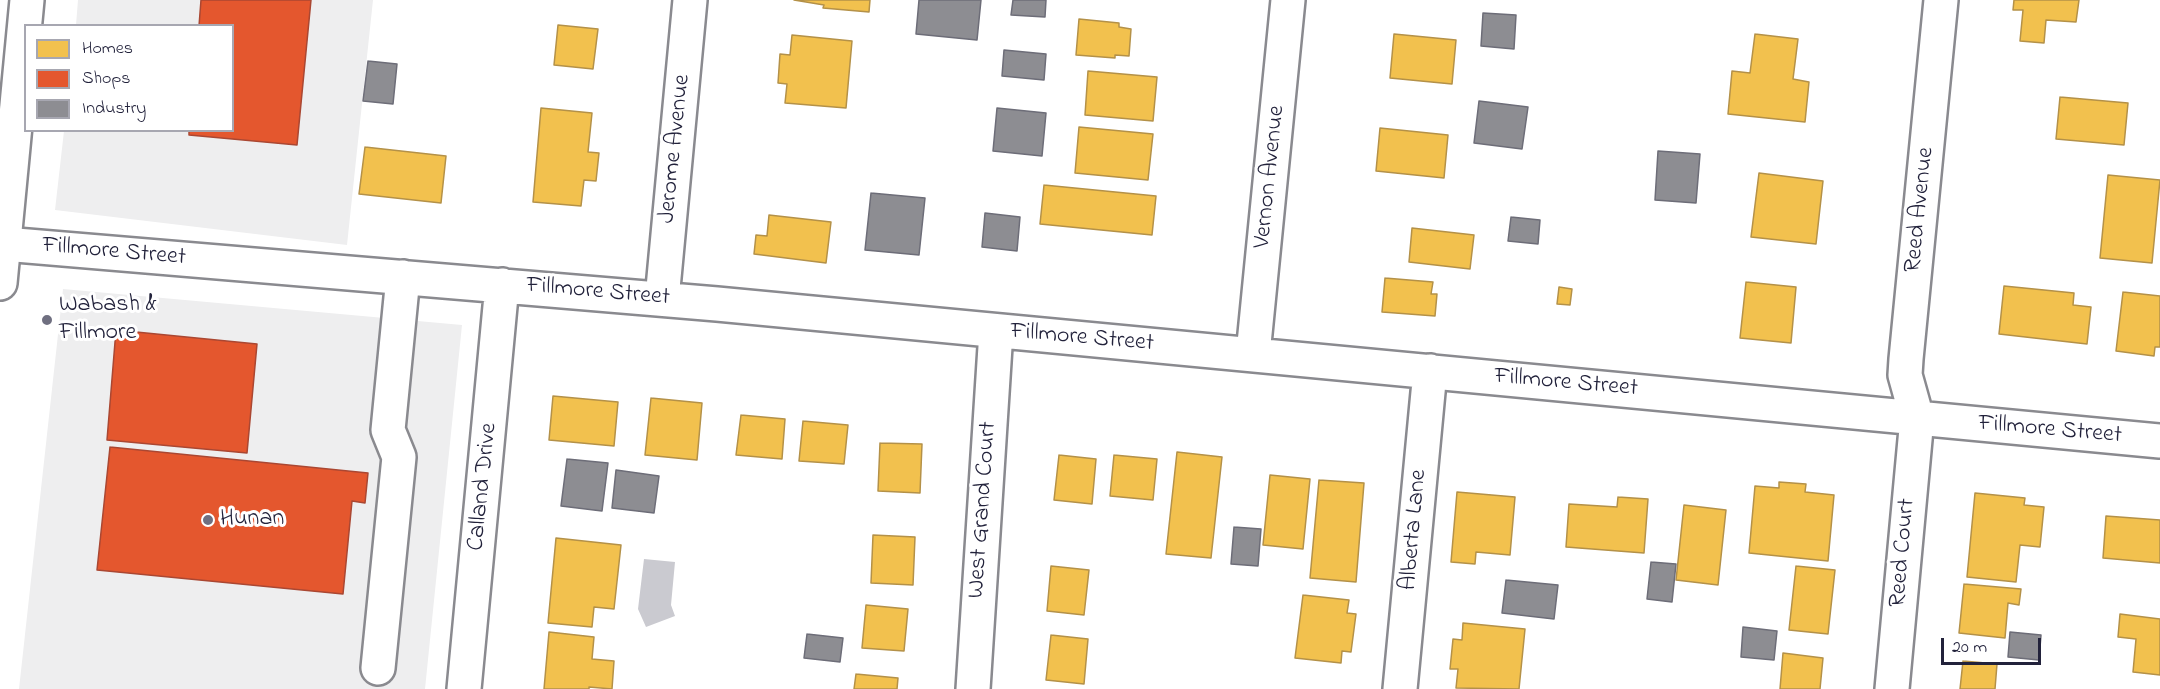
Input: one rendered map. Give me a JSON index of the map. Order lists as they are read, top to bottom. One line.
{"streets":{"street":["Jerome Avenue","Vernon Avenue","Reed Avenue","Fillmore Street","Calland Drive","West Grand Court","Alberta Lane","Reed Court"]},"crossings":[["Jerome Avenue","Fillmore Street"],["Vernon Avenue","Fillmore Street"],["Reed Avenue","Fillmore Street"],["Reed Avenue","Reed Court"],["Fillmore Street","Calland Drive"],["Fillmore Street","West Grand Court"],["Fillmore Street","Alberta Lane"],["Fillmore Street","Reed Court"]],"places":["Wabash & Fillmore","Hunan"],"legend":["Homes","Shops","Industry"],"scale_bar":"20 m"}
